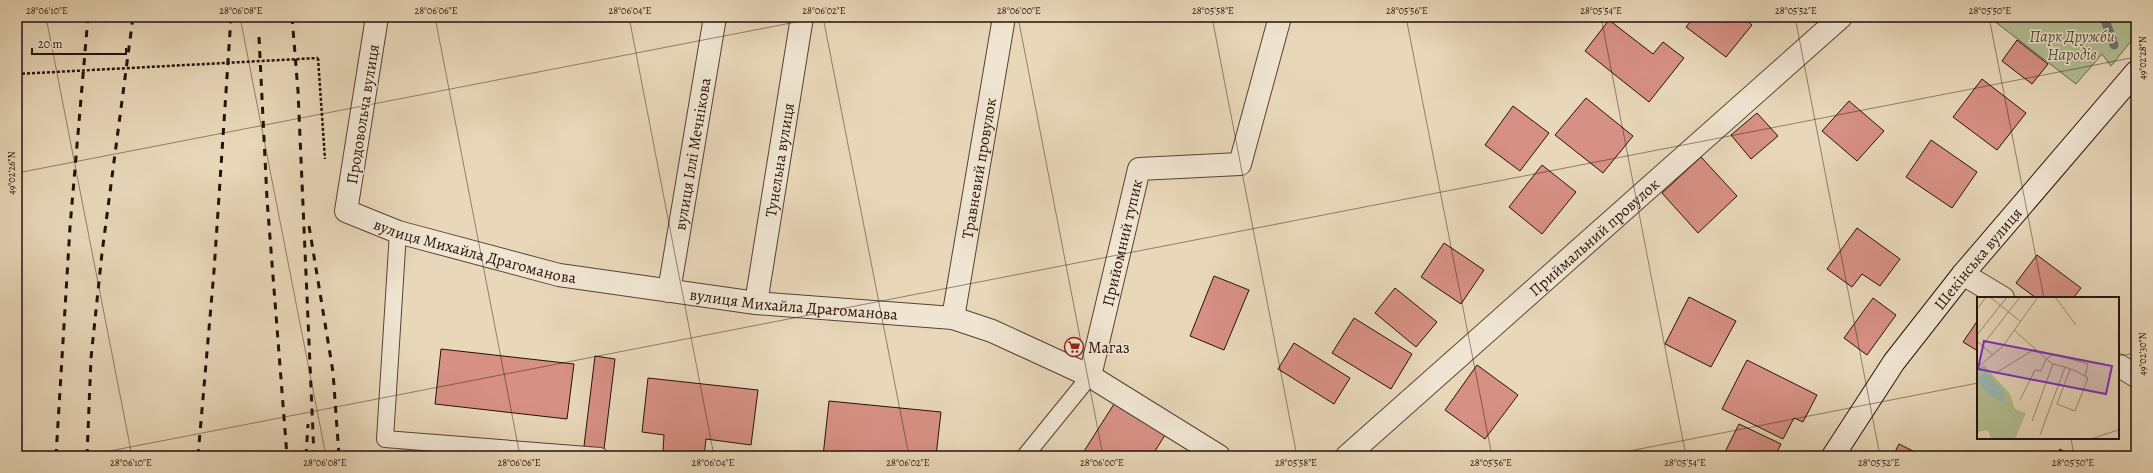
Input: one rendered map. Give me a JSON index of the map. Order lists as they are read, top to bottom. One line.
{"streets":{"street":["Продовольча вулиця","вулиця Іллі Мечнікова","Тунельна вулиця","Травневий провулок","Приймальний провулок","Прийомний тупик","вулиця Михайла Драгоманова","Шекінська вулиця"]},"crossings":[["Продовольча вулиця","вулиця Михайла Драгоманова"],["вулиця Іллі Мечнікова","вулиця Михайла Драгоманова"],["Тунельна вулиця","вулиця Михайла Драгоманова"],["Травневий провулок","вулиця Михайла Драгоманова"],["Прийомний тупик","вулиця Михайла Драгоманова"]],"parks":["Парк Дружби Народів"],"places":{"supermarket":["Магаз"]},"scale_bar":"20 m","coordinates":["28°06'10\"E","28°06'08\"E","28°06'06\"E","28°06'04\"E","28°06'02\"E","28°06'00\"E","28°05'58\"E","28°05'56\"E","28°05'54\"E","28°05'52\"E","28°05'50\"E","49°02'28\"N","49°02'26\"N","49°02'30\"N"]}
